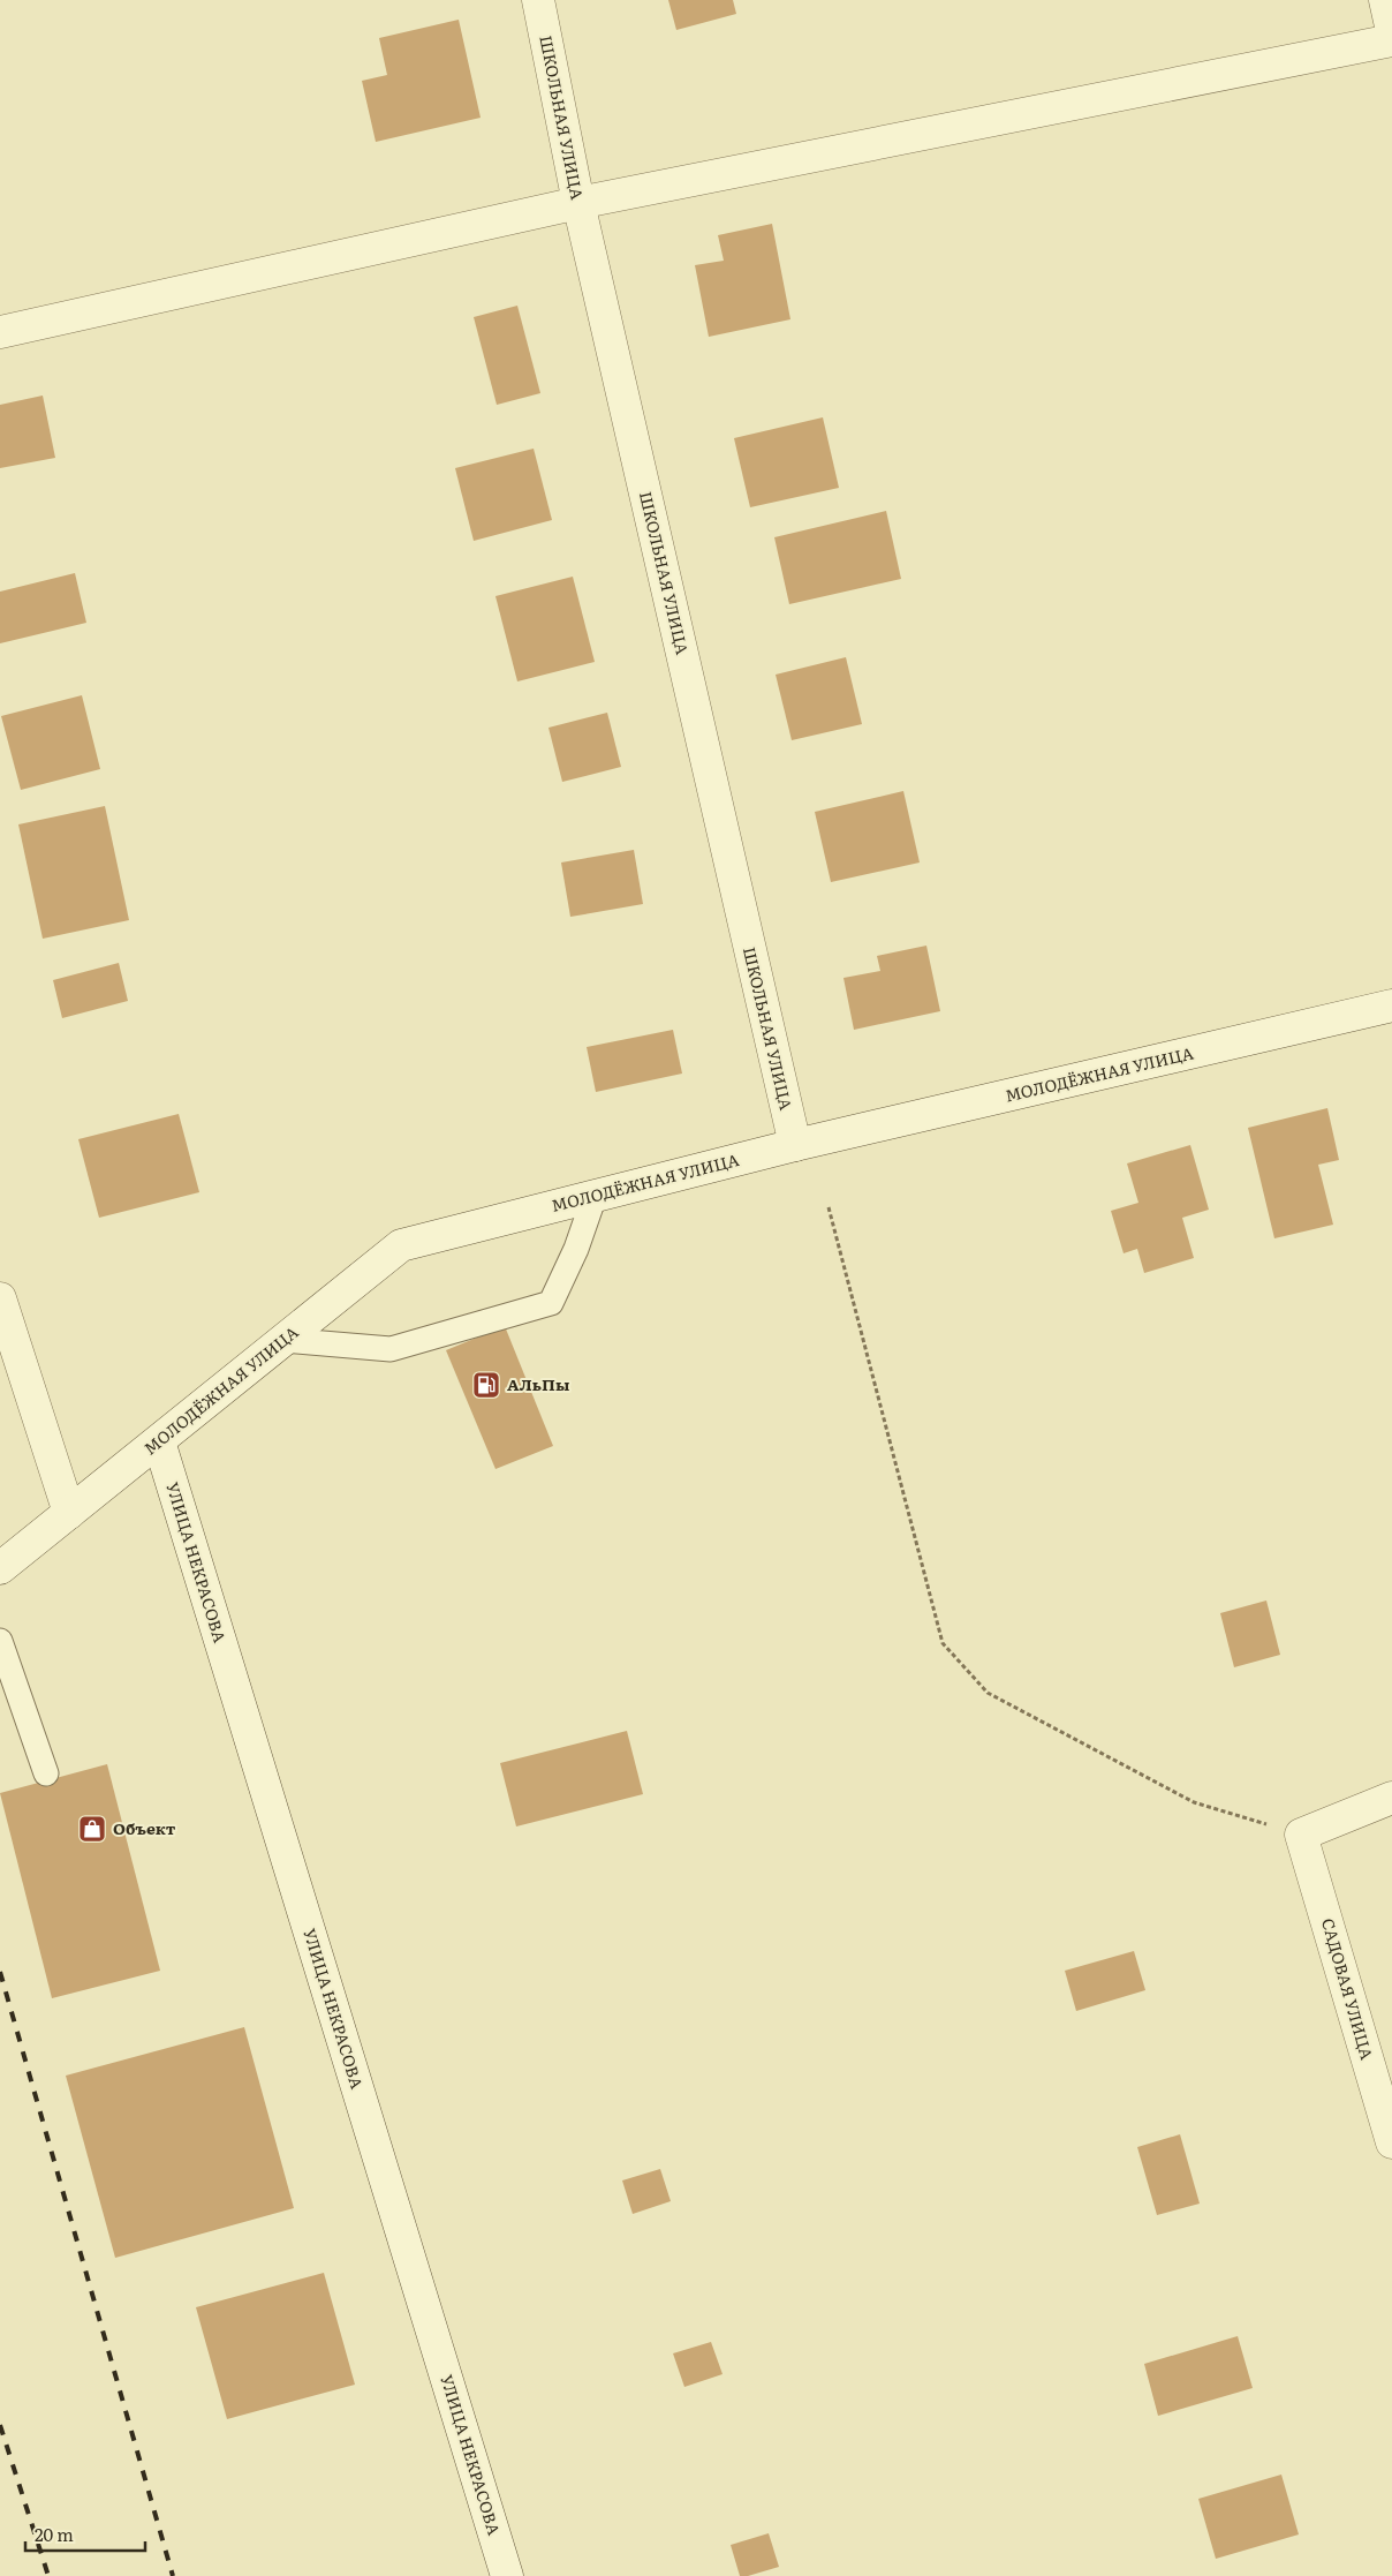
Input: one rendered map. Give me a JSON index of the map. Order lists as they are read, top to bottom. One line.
{"streets":{"street":["ШКОЛЬНАЯ УЛИЦА","МОЛОДЁЖНАЯ УЛИЦА","УЛИЦА НЕКРАСОВА","САДОВАЯ УЛИЦА"]},"crossings":[["ШКОЛЬНАЯ УЛИЦА","МОЛОДЁЖНАЯ УЛИЦА"],["МОЛОДЁЖНАЯ УЛИЦА","УЛИЦА НЕКРАСОВА"]],"places":{"fuel station":["АЛьПы"],"shop":["Объект"]},"scale_bar":"20 m"}
